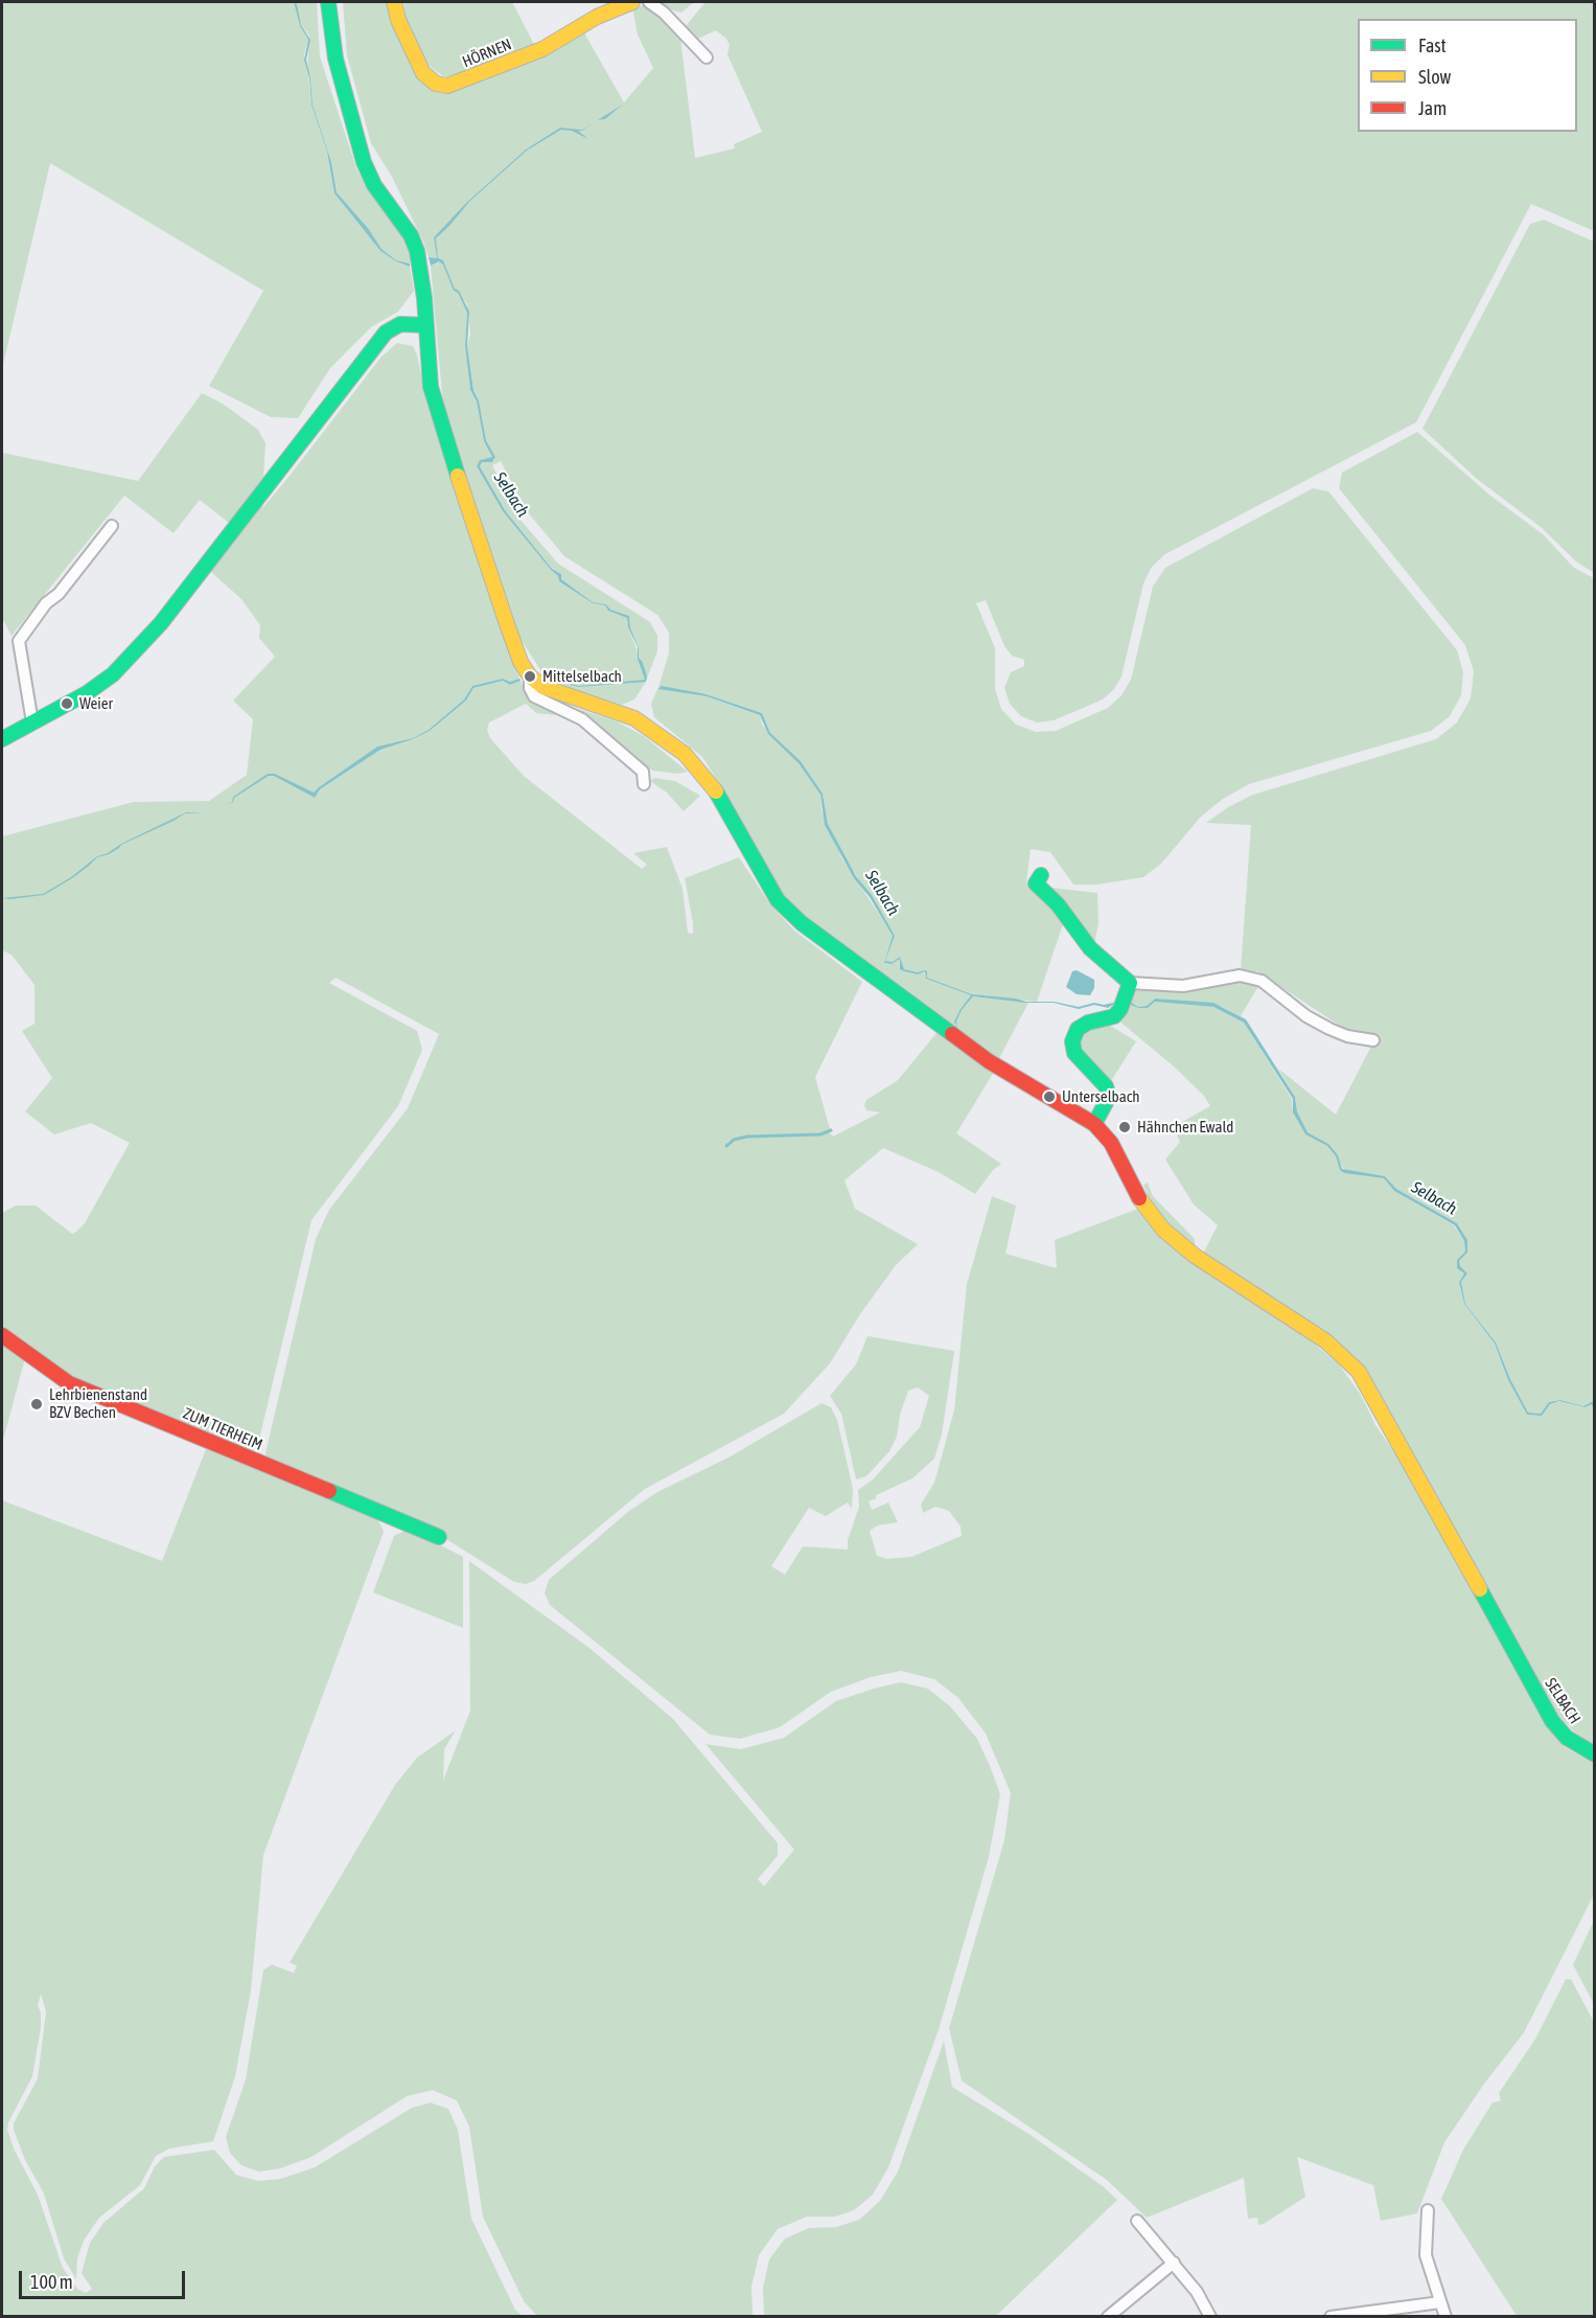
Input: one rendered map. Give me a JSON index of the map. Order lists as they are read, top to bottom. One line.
{"streets":{"street":["HÖRNEN","ZUM TIERHEIM","SELBACH"]},"water":["Selbach"],"places":["Mittelselbach","Weier","Unterselbach","Hähnchen Ewald","Lehrbienenstand BZV Bechen"],"legend":["Fast","Slow","Jam"],"scale_bar":"100 m"}
